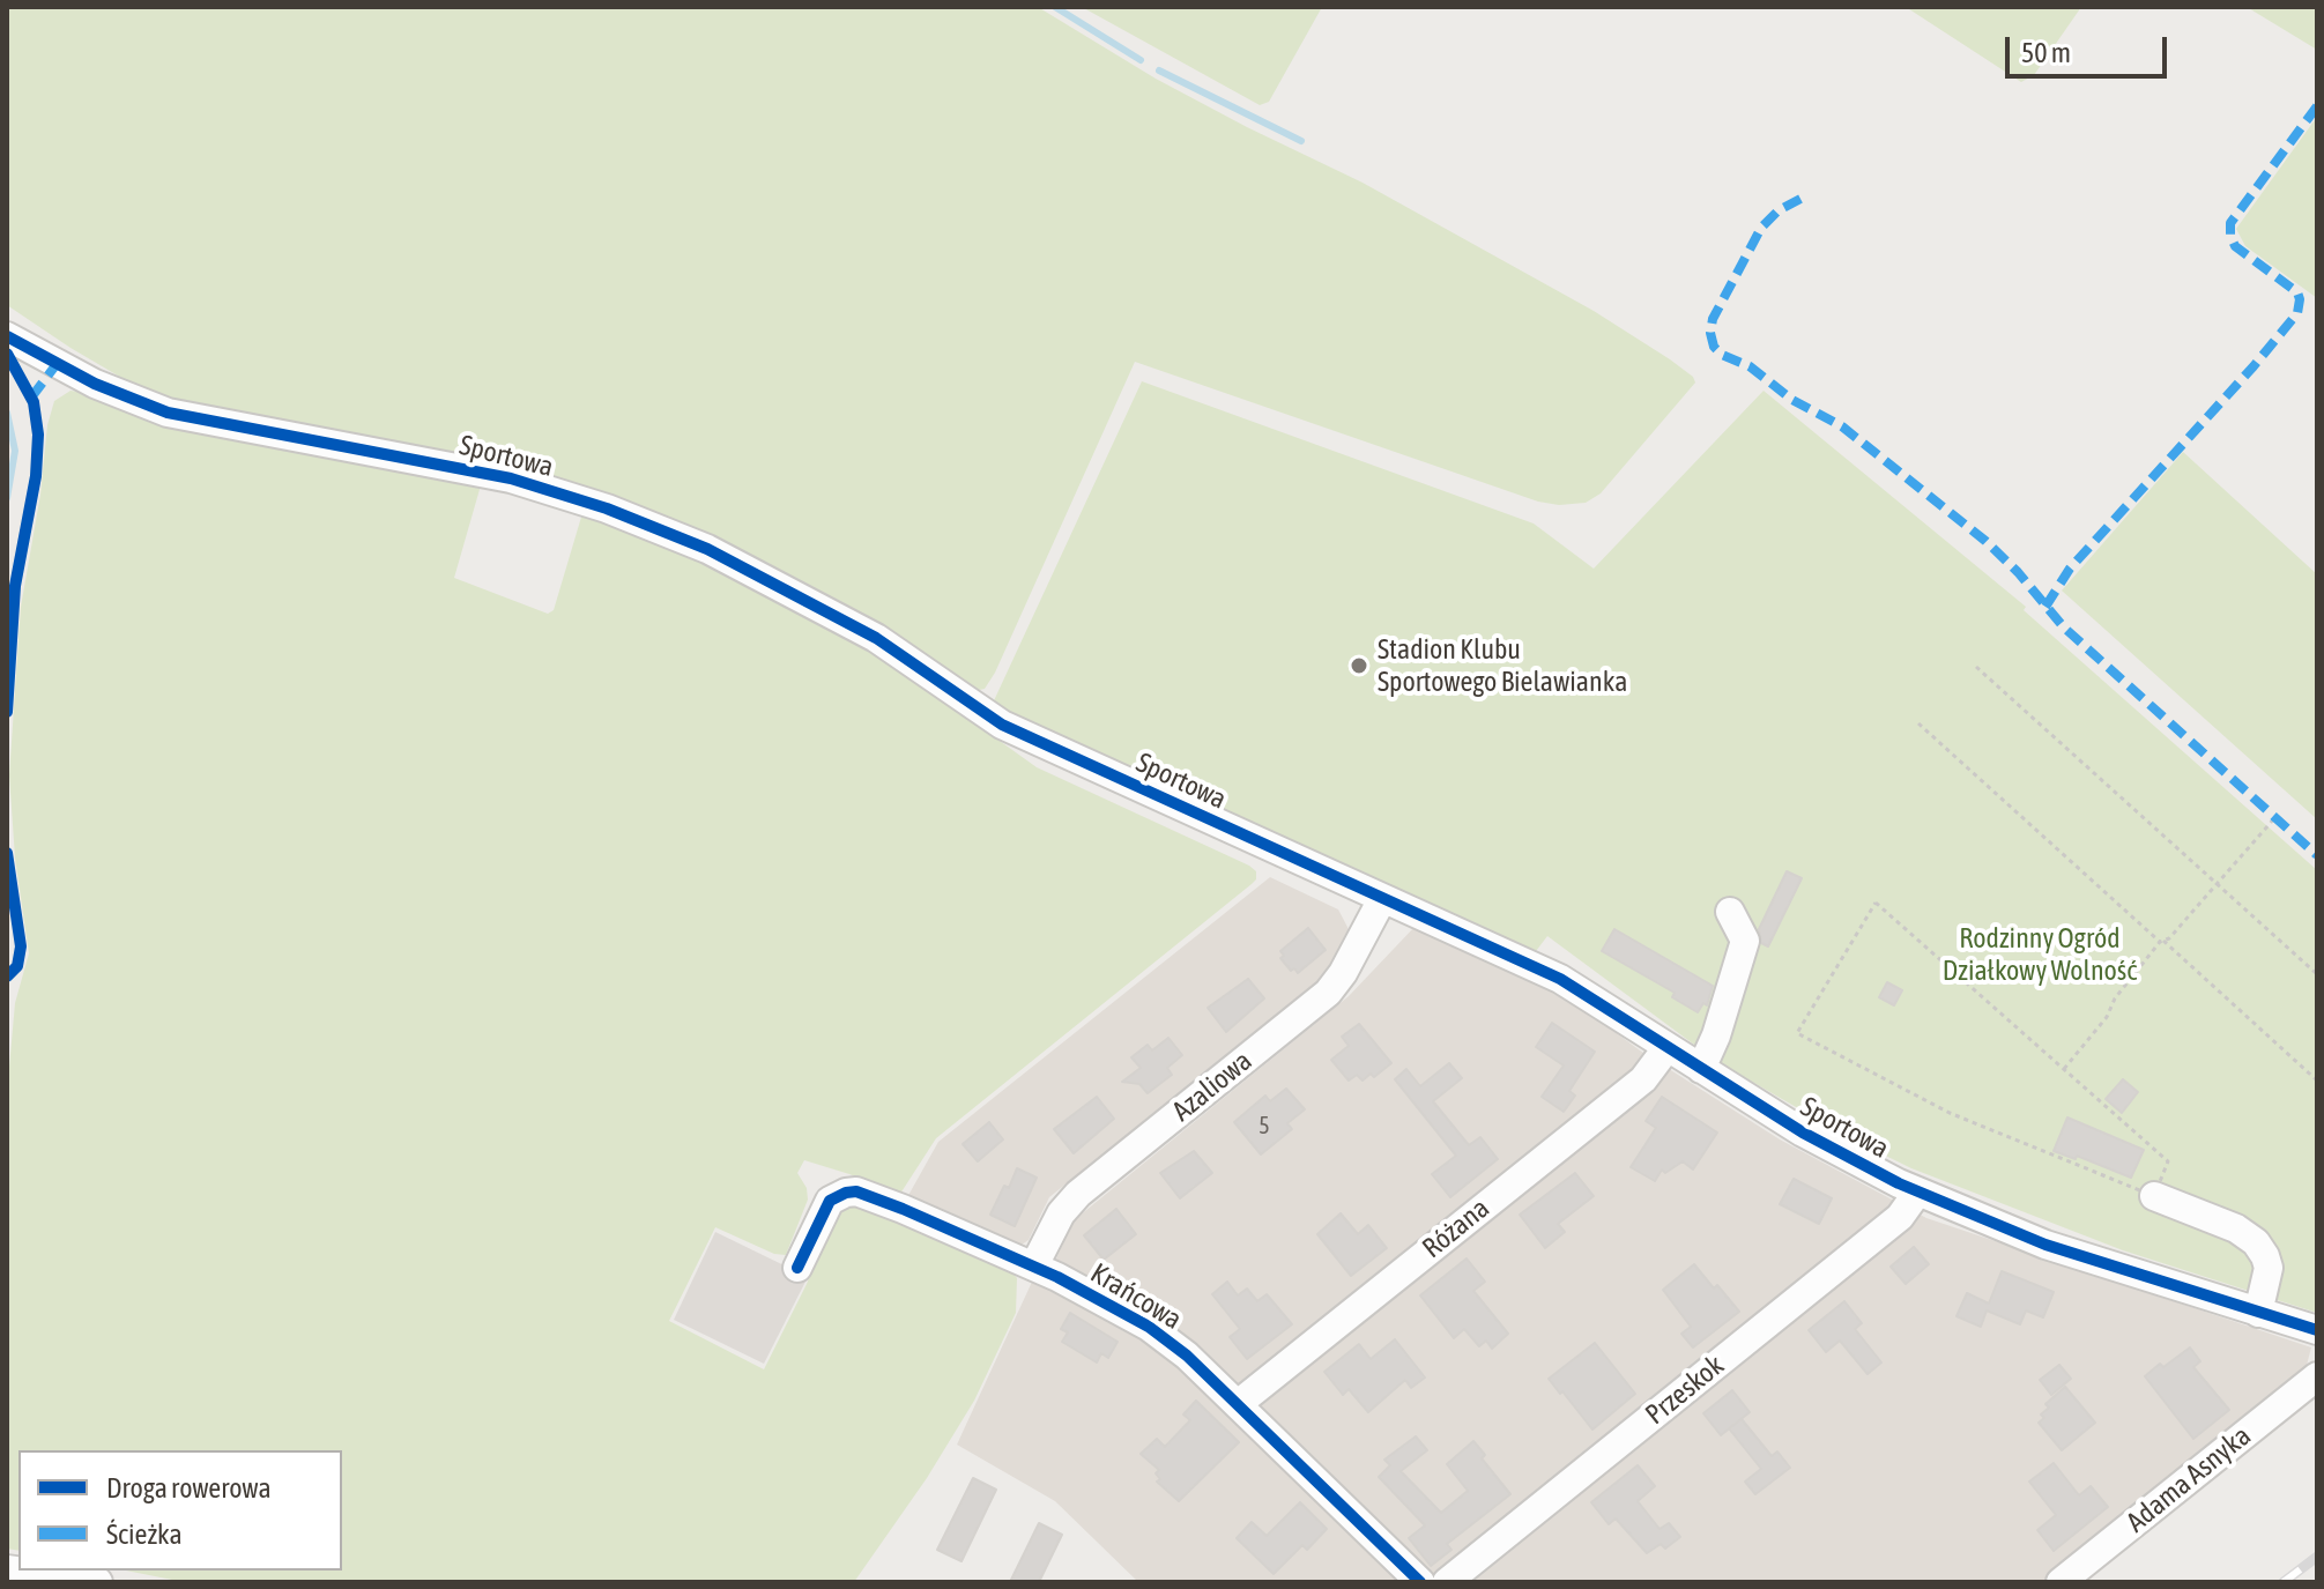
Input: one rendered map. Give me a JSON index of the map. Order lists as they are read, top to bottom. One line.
{"streets":{"street":["Sportowa","Azaliowa","Różana","Krańcowa","Przeskok","Adama Asnyka"]},"crossings":[["Sportowa","Azaliowa"],["Sportowa","Różana"],["Sportowa","Przeskok"],["Azaliowa","Krańcowa"],["Różana","Krańcowa"]],"parks":["Rodzinny Ogród Działkowy Wolność"],"places":["Stadion Klubu Sportowego Bielawianka"],"house_numbers":["5"],"legend":["Droga rowerowa","Ścieżka"],"scale_bar":"50 m"}
